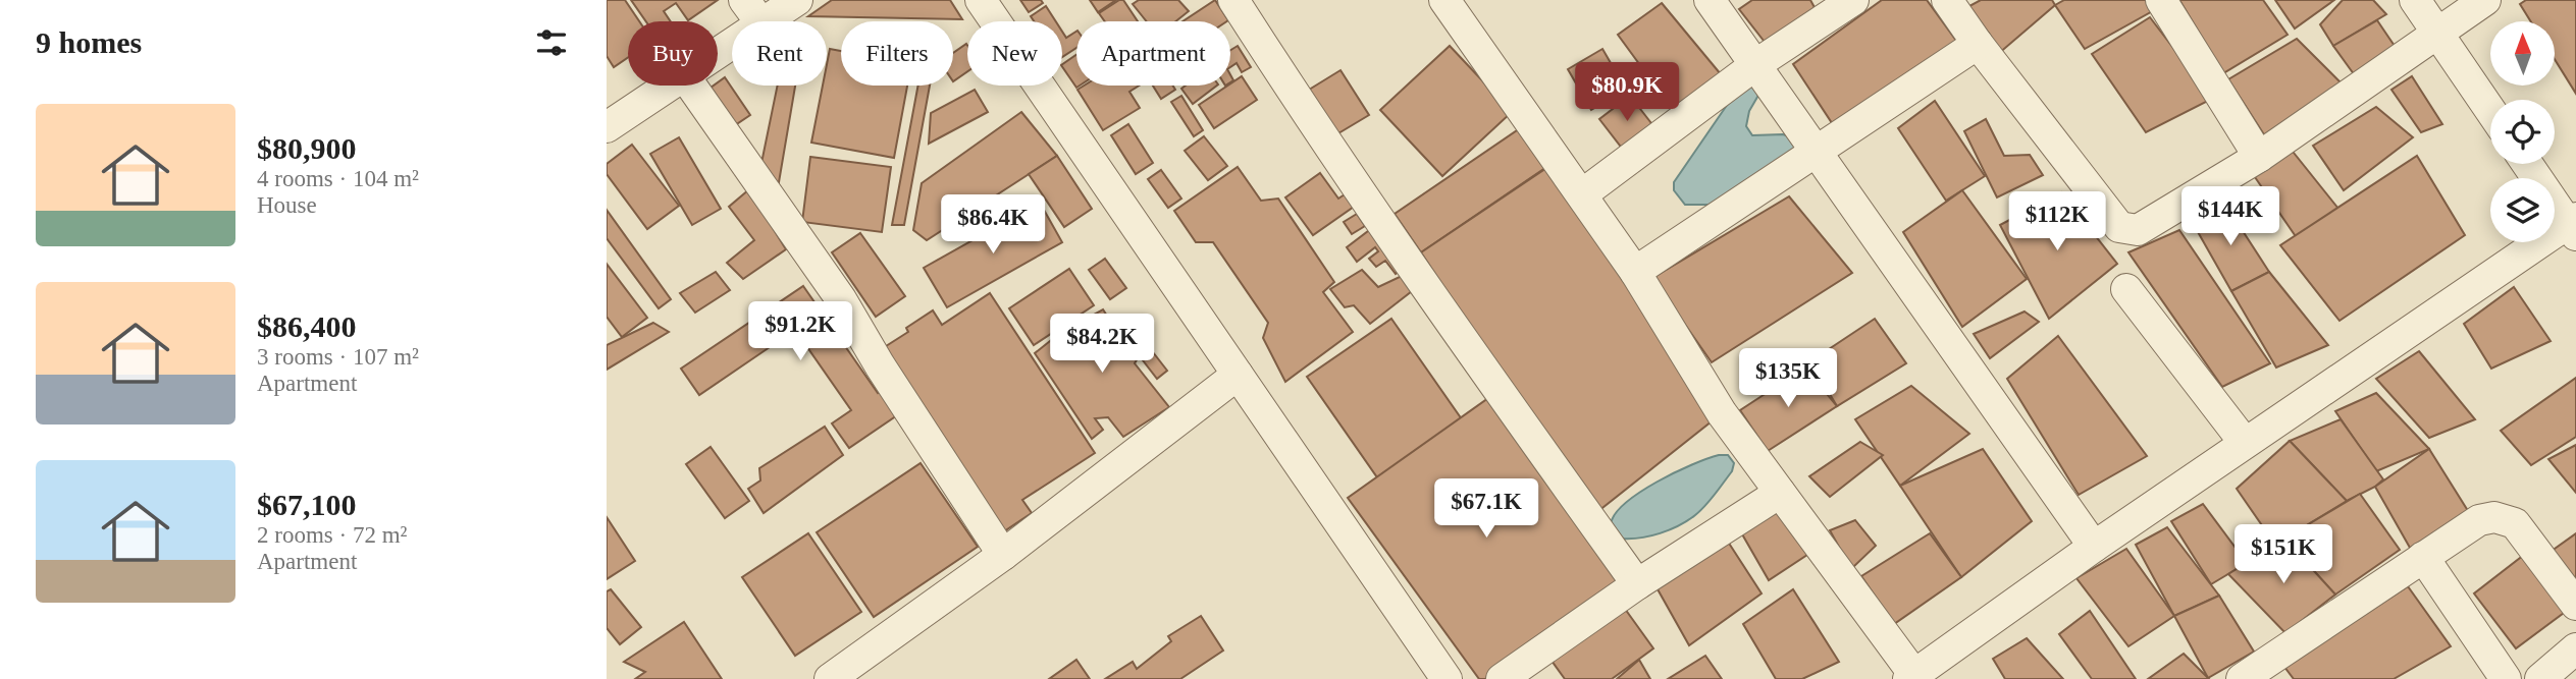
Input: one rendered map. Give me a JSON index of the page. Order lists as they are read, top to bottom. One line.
{"north":"top","page":{"heading":"9 homes","chip":["Buy","Rent","Filters","New","Apartment"],"price":["$80.9K","$144K","$112K","$86.4K","$91.2K","$84.2K","$135K","$67.1K","$151K"],"list":[{"name":"$80,900","note":"4 rooms · 104 m² · House"},{"name":"$86,400","note":"3 rooms · 107 m² · Apartment"},{"name":"$67,100","note":"2 rooms · 72 m² · Apartment"}]}}
